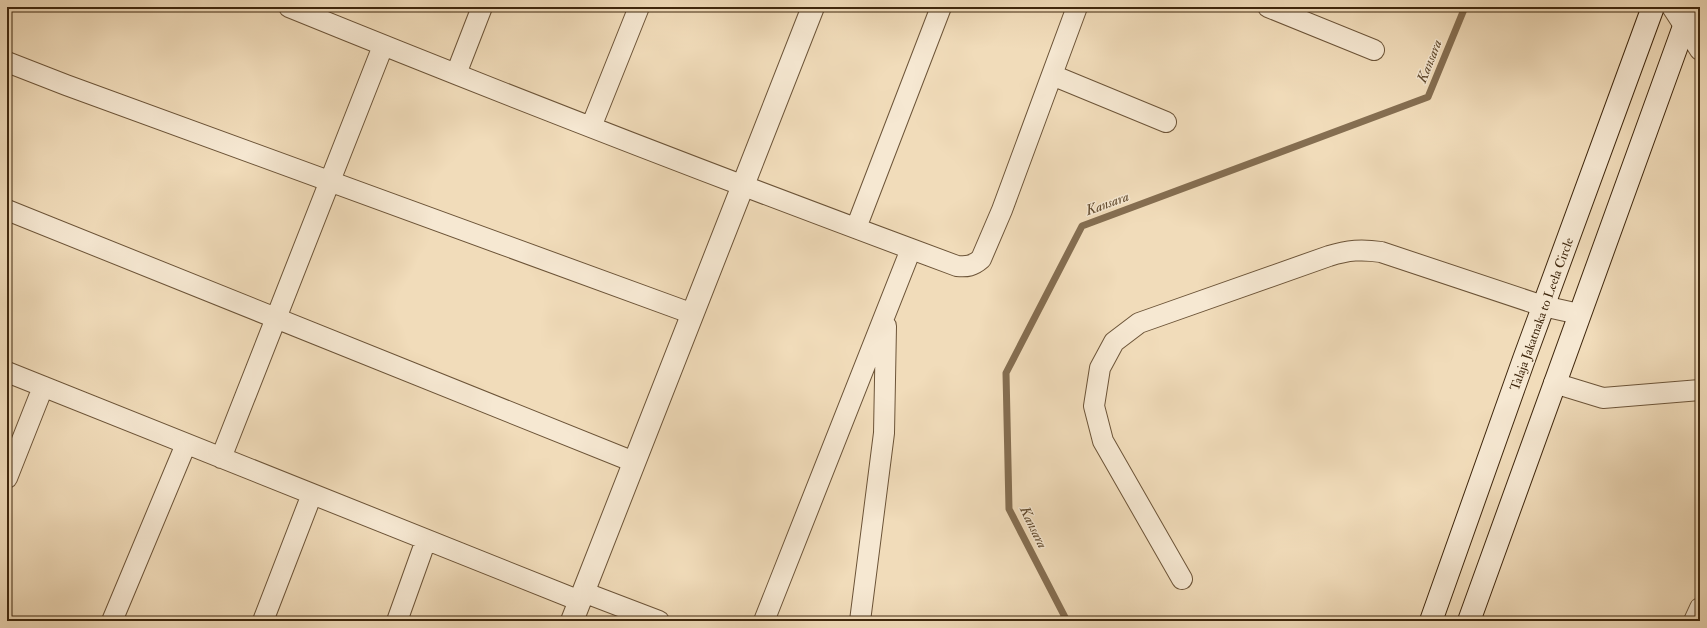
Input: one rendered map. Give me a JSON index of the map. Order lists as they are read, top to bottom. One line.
{"streets":{"main road":["Talaja Jakatnaka to Leela Circle"]},"water":["Kansara"]}
